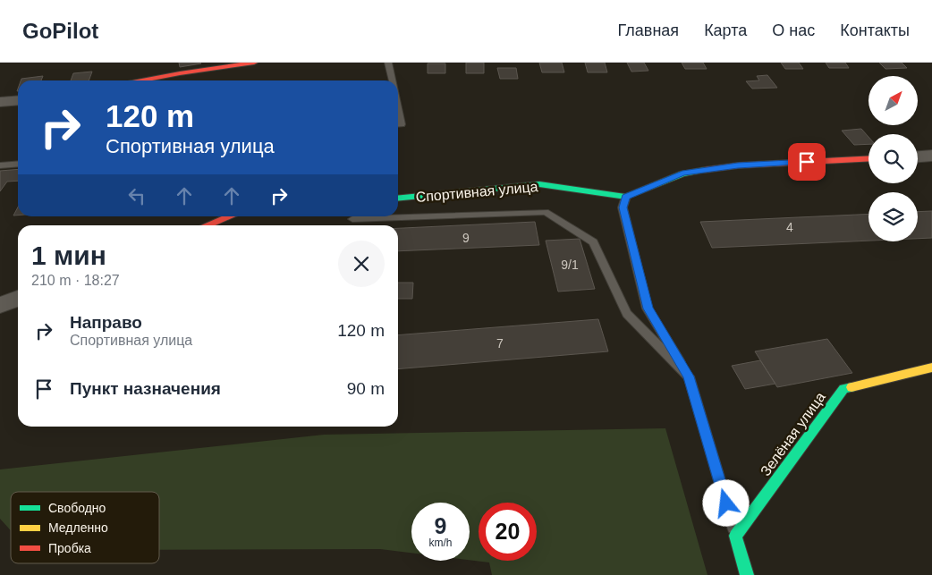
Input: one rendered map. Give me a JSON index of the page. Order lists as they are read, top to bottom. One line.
{"streets":{"street":["Спортивная улица","Зелёная улица"]},"house_numbers":["4","9","9/1","7"],"legend":["Свободно","Медленно","Пробка"],"north":"top right","page":{"header":"GoPilot","nav":["Главная","Карта","О нас","Контакты"],"turn":["120 m","Спортивная улица"],"heading":["1 мин","210 m · 18:27"],"list":[{"name":"Направо","note":"Спортивная улица","value":"120 m"},{"name":"Пункт назначения","value":"90 m"}],"speed":"9 km/h","limit":"20"}}
